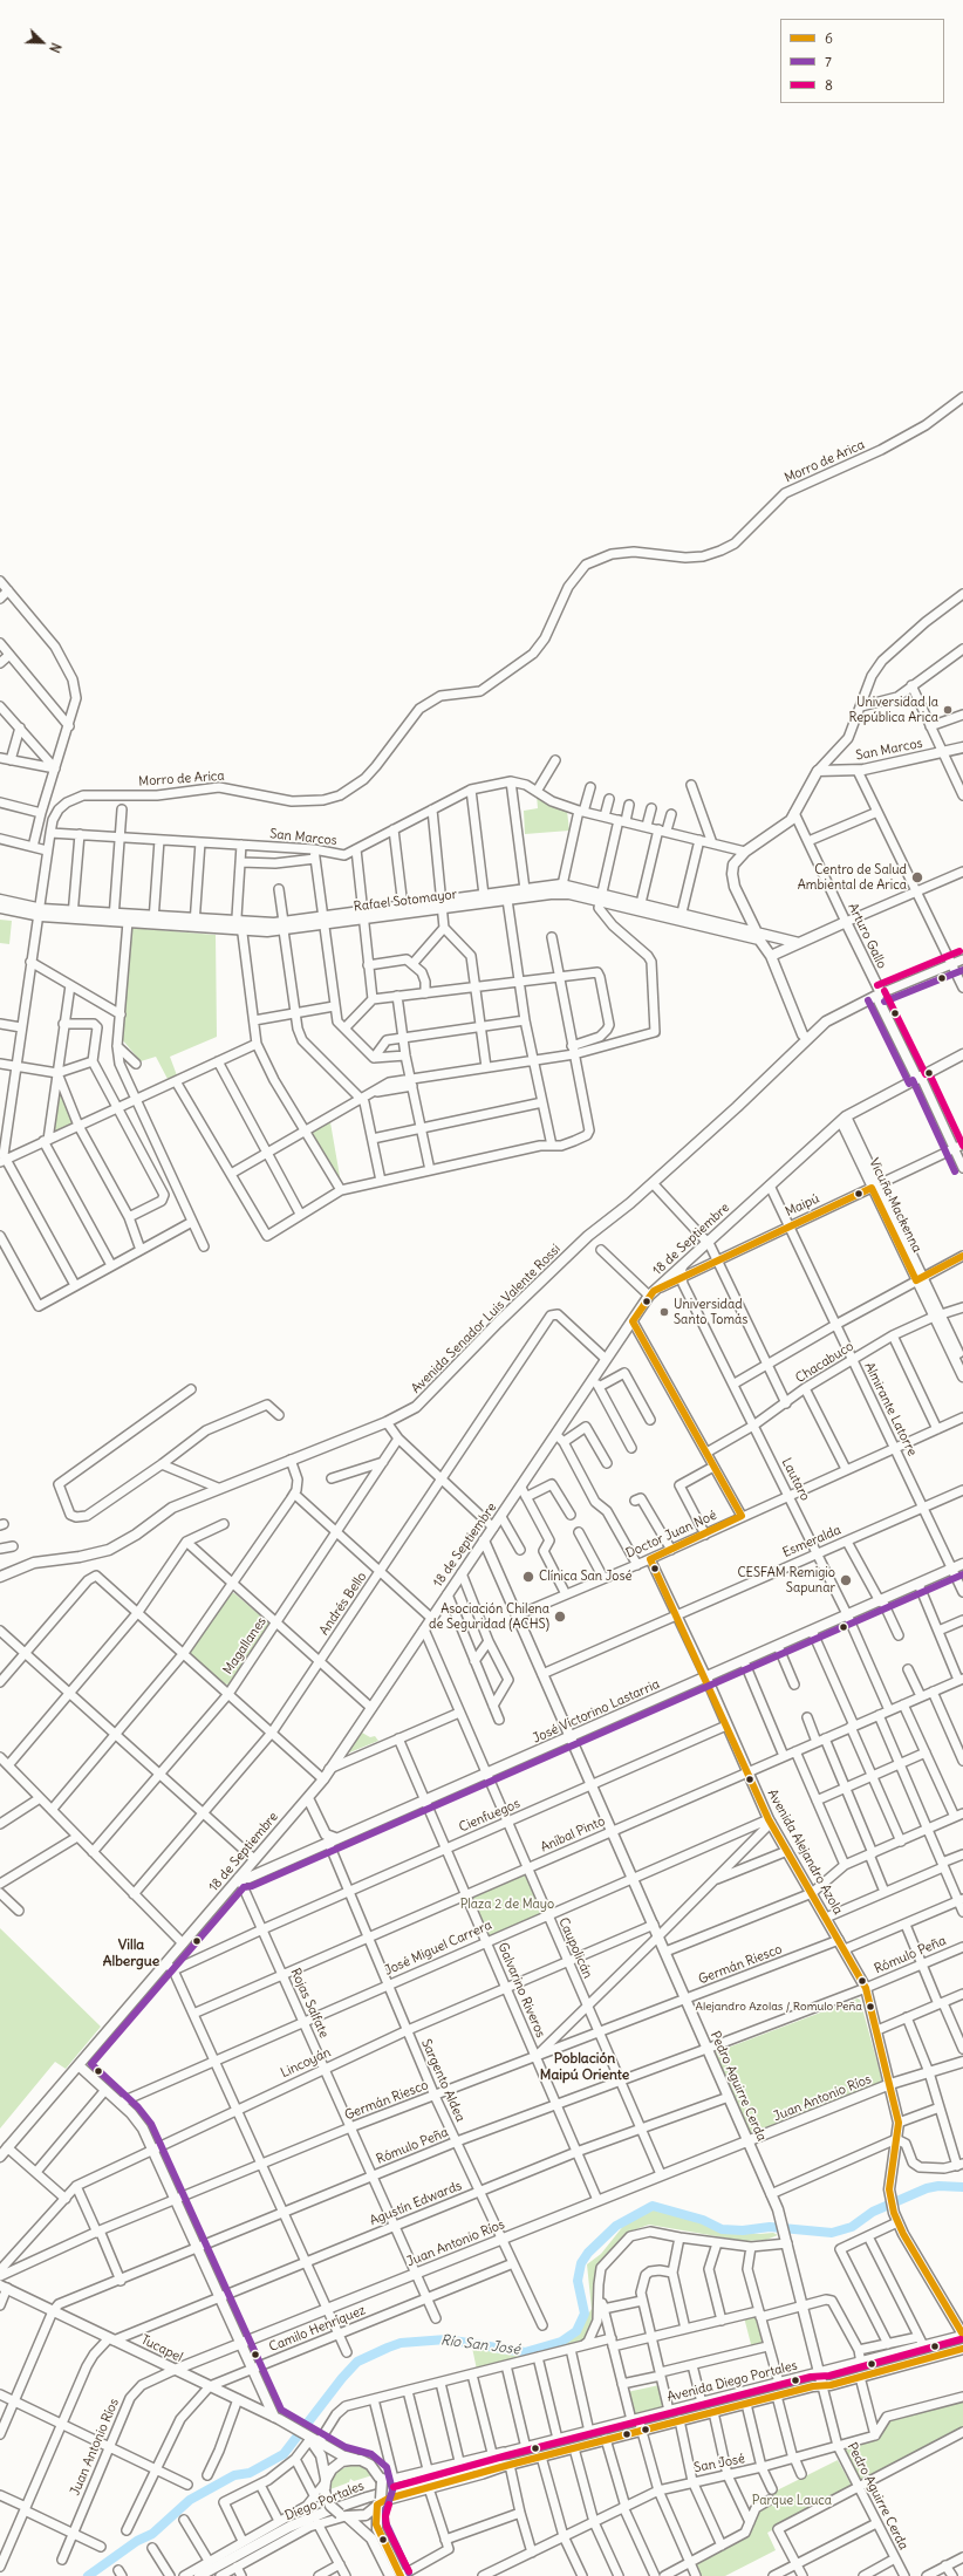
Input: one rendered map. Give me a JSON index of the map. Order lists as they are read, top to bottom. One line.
{"streets":{"main road":["San Marcos","Rafael Sotomayor","Arturo Gallo","Vicuña Mackenna","18 de Septiembre","Avenida Senador Luis Valente Rossi","José Victorino Lastarria","Avenida Alejandro Azola","Sargento Aldea","Pedro Aguirre Cerda","Juan Antonio Ríos","Tucapel","Avenida Diego Portales","Diego Portales"],"street":["Morro de Arica","Maipú","Chacabuco","Almirante Latorre","Lautaro","Doctor Juan Noé","Esmeralda","Andrés Bello","Magallanes","Cienfuegos","Aníbal Pinto","José Miguel Carrera","Caupolicán","Rómulo Peña","Germán Riesco","Galvarino Riveros","Rojas Salfate","Lincoyán","Agustín Edwards","Camilo Henríquez","San José"]},"crossings":[["Morro de Arica","San Marcos"],["Morro de Arica","Rafael Sotomayor"],["Arturo Gallo","Maipú"],["Arturo Gallo","18 de Septiembre"],["Arturo Gallo","Avenida Senador Luis Valente Rossi"],["Maipú","Vicuña Mackenna"],["Maipú","18 de Septiembre"],["Maipú","Almirante Latorre"],["Maipú","Lautaro"],["Vicuña Mackenna","18 de Septiembre"],["Vicuña Mackenna","Chacabuco"],["18 de Septiembre","Almirante Latorre"],["18 de Septiembre","Andrés Bello"],["18 de Septiembre","José Victorino Lastarria"],["18 de Septiembre","Cienfuegos"],["18 de Septiembre","Caupolicán"],["18 de Septiembre","Rojas Salfate"],["18 de Septiembre","Sargento Aldea"],["18 de Septiembre","Pedro Aguirre Cerda"],["Chacabuco","Almirante Latorre"],["Chacabuco","Lautaro"],["Almirante Latorre","Doctor Juan Noé"],["Almirante Latorre","Esmeralda"],["Almirante Latorre","José Victorino Lastarria"],["Lautaro","Doctor Juan Noé"],["Lautaro","Esmeralda"],["Lautaro","José Victorino Lastarria"],["Lautaro","Aníbal Pinto"],["Doctor Juan Noé","Avenida Alejandro Azola"],["Doctor Juan Noé","Pedro Aguirre Cerda"],["Esmeralda","Avenida Alejandro Azola"],["Esmeralda","Pedro Aguirre Cerda"],["José Victorino Lastarria","Avenida Alejandro Azola"],["José Victorino Lastarria","Caupolicán"],["José Victorino Lastarria","Galvarino Riveros"],["José Victorino Lastarria","Rojas Salfate"],["José Victorino Lastarria","Sargento Aldea"],["José Victorino Lastarria","Pedro Aguirre Cerda"],["Cienfuegos","Avenida Alejandro Azola"],["Cienfuegos","Caupolicán"],["Cienfuegos","Galvarino Riveros"],["Cienfuegos","Rojas Salfate"],["Cienfuegos","Sargento Aldea"],["Cienfuegos","Pedro Aguirre Cerda"],["Aníbal Pinto","Avenida Alejandro Azola"],["Aníbal Pinto","Caupolicán"],["Aníbal Pinto","Galvarino Riveros"],["Aníbal Pinto","Rojas Salfate"],["Aníbal Pinto","Sargento Aldea"],["Aníbal Pinto","Pedro Aguirre Cerda"],["Avenida Alejandro Azola","José Miguel Carrera"],["Avenida Alejandro Azola","Rómulo Peña"],["Avenida Alejandro Azola","Germán Riesco"],["Avenida Alejandro Azola","Juan Antonio Ríos"],["Avenida Alejandro Azola","Avenida Diego Portales"],["José Miguel Carrera","Caupolicán"],["José Miguel Carrera","Galvarino Riveros"],["José Miguel Carrera","Rojas Salfate"],["José Miguel Carrera","Sargento Aldea"],["José Miguel Carrera","Pedro Aguirre Cerda"],["Caupolicán","Rómulo Peña"],["Caupolicán","Germán Riesco"],["Caupolicán","Lincoyán"],["Caupolicán","Juan Antonio Ríos"],["Caupolicán","Agustín Edwards"],["Rómulo Peña","Galvarino Riveros"],["Rómulo Peña","Rojas Salfate"],["Rómulo Peña","Sargento Aldea"],["Rómulo Peña","Pedro Aguirre Cerda"],["Rómulo Peña","Tucapel"],["Germán Riesco","Galvarino Riveros"],["Germán Riesco","Rojas Salfate"],["Germán Riesco","Sargento Aldea"],["Germán Riesco","Pedro Aguirre Cerda"],["Galvarino Riveros","Lincoyán"],["Galvarino Riveros","Juan Antonio Ríos"],["Galvarino Riveros","Agustín Edwards"],["Rojas Salfate","Lincoyán"],["Rojas Salfate","Juan Antonio Ríos"],["Rojas Salfate","Agustín Edwards"],["Rojas Salfate","Camilo Henríquez"],["Lincoyán","Sargento Aldea"],["Lincoyán","Pedro Aguirre Cerda"],["Sargento Aldea","Juan Antonio Ríos"],["Sargento Aldea","Agustín Edwards"],["Sargento Aldea","Camilo Henríquez"],["Pedro Aguirre Cerda","Juan Antonio Ríos"],["Pedro Aguirre Cerda","Agustín Edwards"],["Pedro Aguirre Cerda","Avenida Diego Portales"],["Pedro Aguirre Cerda","San José"],["Juan Antonio Ríos","Tucapel"],["Agustín Edwards","Tucapel"],["Camilo Henríquez","Tucapel"],["Tucapel","Diego Portales"],["Avenida Diego Portales","Diego Portales"]],"districts":["Villa Albergue","Población Maipú Oriente"],"water":["Río San José"],"parks":["Plaza 2 de Mayo","Parque Lauca"],"places":["Universidad la República Arica","Centro de Salud Ambiental de Arica","Universidad Santo Tomás","Clínica San José","CESFAM Remigio Sapunar","Asociación Chilena de Seguridad (ACHS)","Alejandro Azolas / Romulo Peña"],"lines":["transit line 8","transit line 7","transit line 6"],"legend":["6","7","8"],"north":"bottom right"}
